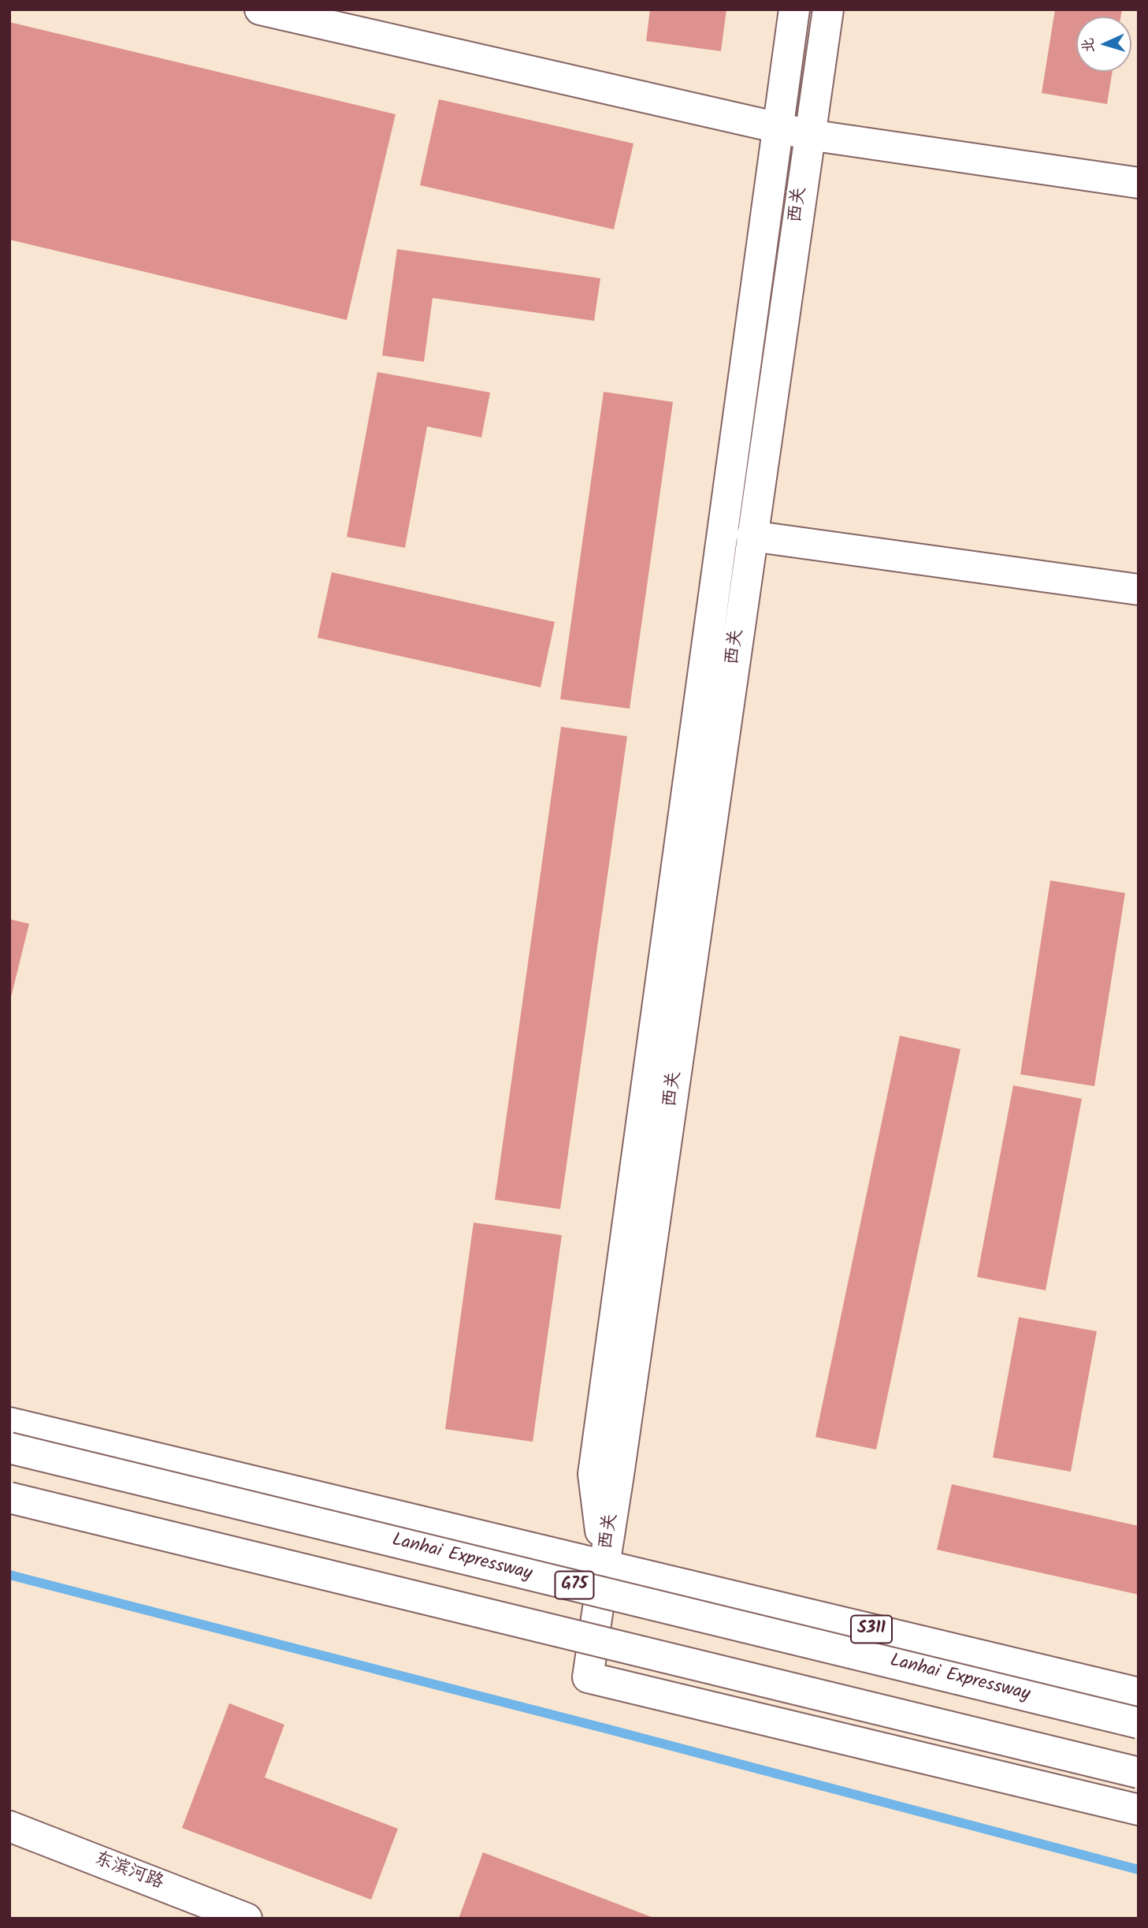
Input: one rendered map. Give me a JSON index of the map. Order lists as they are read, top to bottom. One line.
{"streets":{"main road":["西关","Lanhai Expressway","G75","S311","东滨河路"]},"crossings":[["西关","S311"]],"north":"left"}
